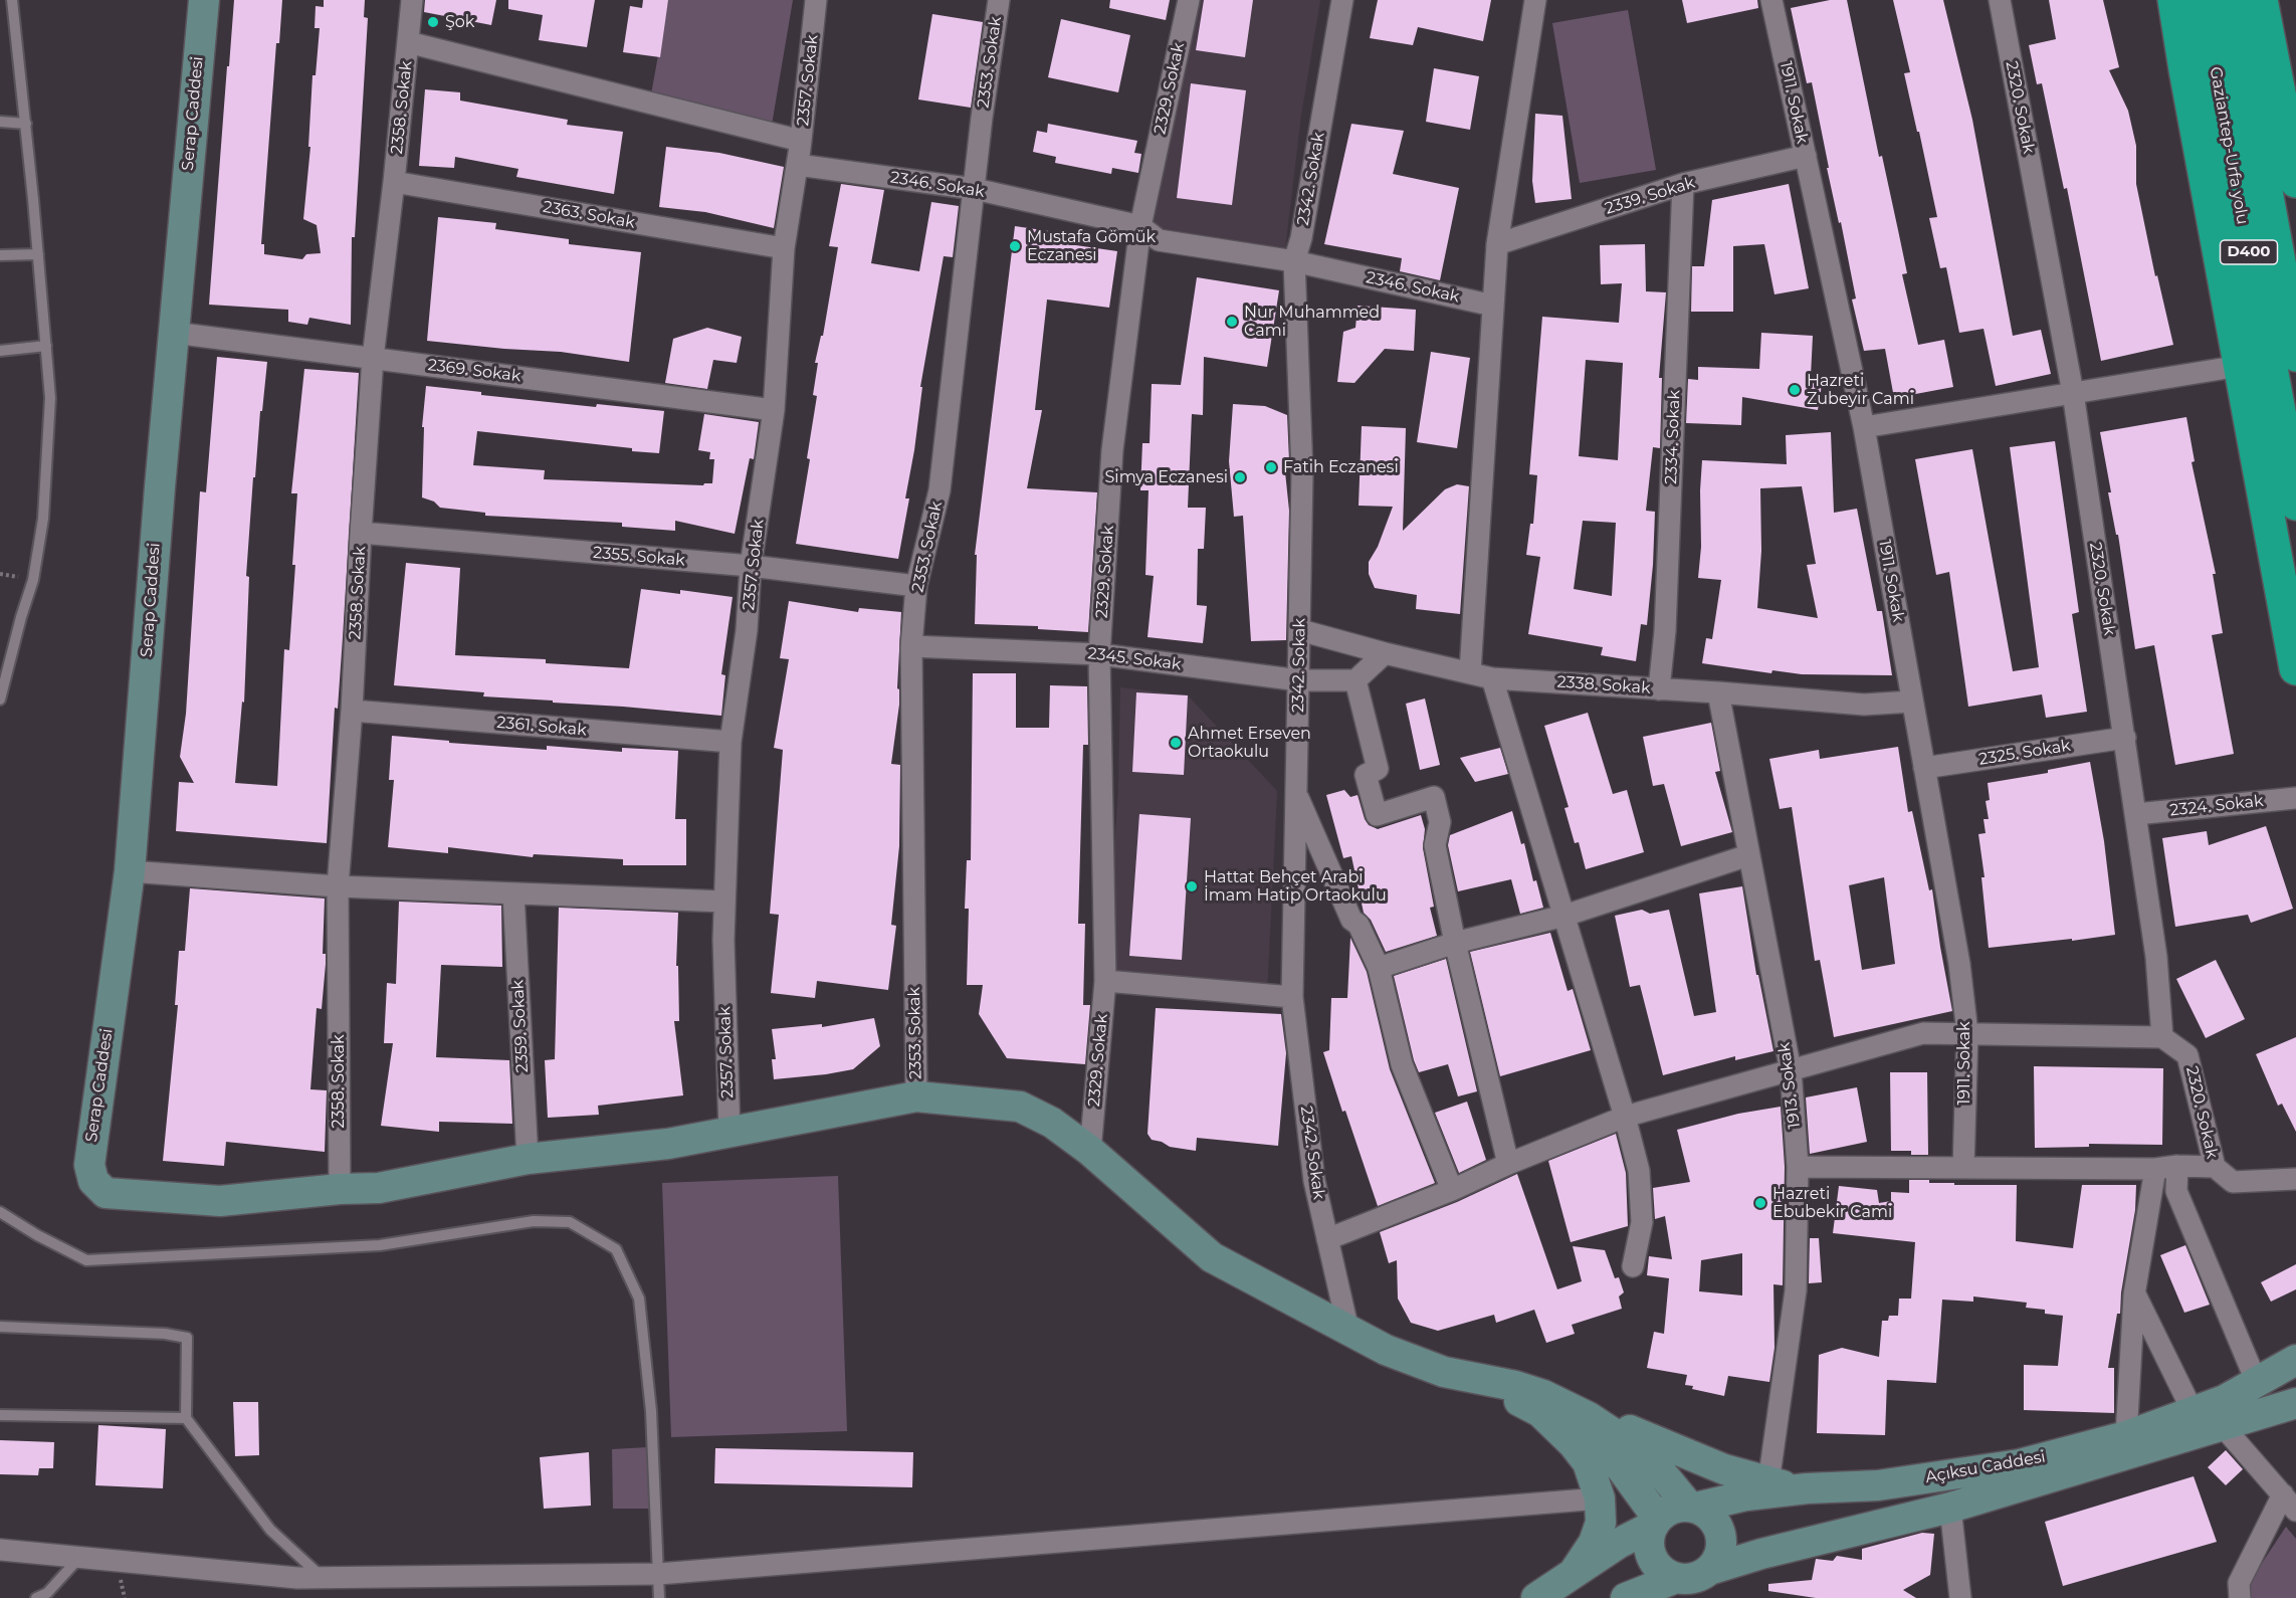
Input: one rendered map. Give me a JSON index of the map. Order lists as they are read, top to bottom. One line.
{"streets":{"highway":["Gaziantep-Urfa yolu","D400"],"street":["2353. Sokak","2357. Sokak","2329. Sokak","1911. Sokak","2358. Sokak","2320. Sokak","Serap Caddesi","2342. Sokak","2346. Sokak","2339. Sokak","2363. Sokak","2369. Sokak","2334. Sokak","2355. Sokak","2345. Sokak","2338. Sokak","2361. Sokak","2325. Sokak","2324. Sokak","2359. Sokak","1913. Sokak","Açıksu Caddesi"]},"crossings":[["2353. Sokak","2346. Sokak"],["2353. Sokak","2355. Sokak"],["2353. Sokak","2345. Sokak"],["2357. Sokak","2346. Sokak"],["2357. Sokak","2363. Sokak"],["2357. Sokak","2369. Sokak"],["2357. Sokak","2355. Sokak"],["2357. Sokak","2361. Sokak"],["2329. Sokak","2346. Sokak"],["2329. Sokak","2345. Sokak"],["1911. Sokak","2339. Sokak"],["1911. Sokak","2338. Sokak"],["1911. Sokak","2325. Sokak"],["2358. Sokak","Serap Caddesi"],["2358. Sokak","2363. Sokak"],["2358. Sokak","2369. Sokak"],["2358. Sokak","2355. Sokak"],["2358. Sokak","2361. Sokak"],["2320. Sokak","2325. Sokak"],["2320. Sokak","2324. Sokak"],["Serap Caddesi","2369. Sokak"],["2342. Sokak","2346. Sokak"],["2342. Sokak","2345. Sokak"],["2342. Sokak","2338. Sokak"],["2339. Sokak","2334. Sokak"],["2334. Sokak","2338. Sokak"],["2338. Sokak","1913. Sokak"]],"places":["Şok","Mustafa Gömük Eczanesi","Nur Muhammed Cami","Hazreti Zubeyir Cami","Fatih Eczanesi","Simya Eczanesi","Ahmet Erseven Ortaokulu","Hattat Behçet Arabi İmam Hatip Ortaokulu","Hazreti Ebubekir Cami"]}
